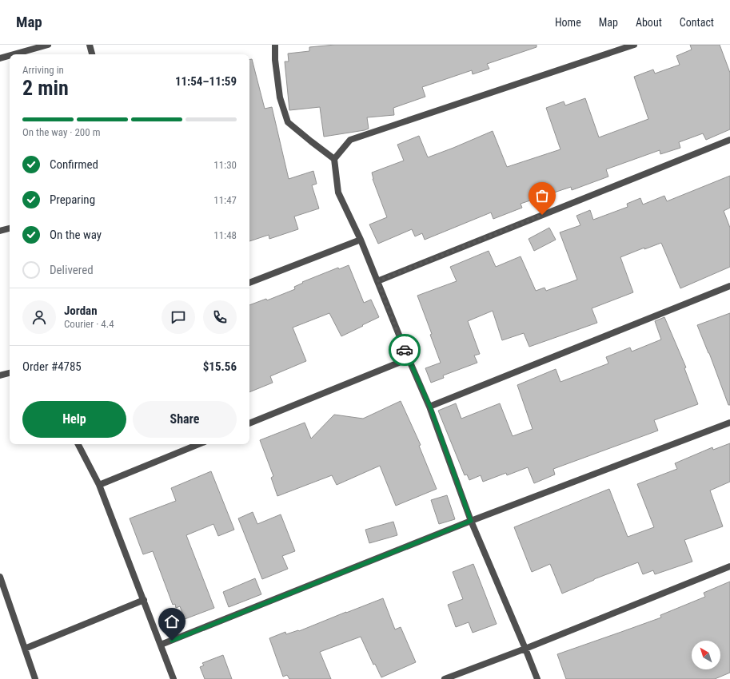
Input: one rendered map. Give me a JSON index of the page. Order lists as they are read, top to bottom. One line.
{"north":"top left","page":{"header":"Map","nav":["Home","Map","About","Contact"],"heading":["2 min","Arriving in","11:54–11:59"],"panel":["Jordan","Courier · 4.4","Order #4785","$15.56"],"bar":"On the way · 200 m","list":[["Confirmed","11:30"],["Preparing","11:47"],["On the way","11:48"],"Delivered"],"buttons":["Help","Share"]}}
